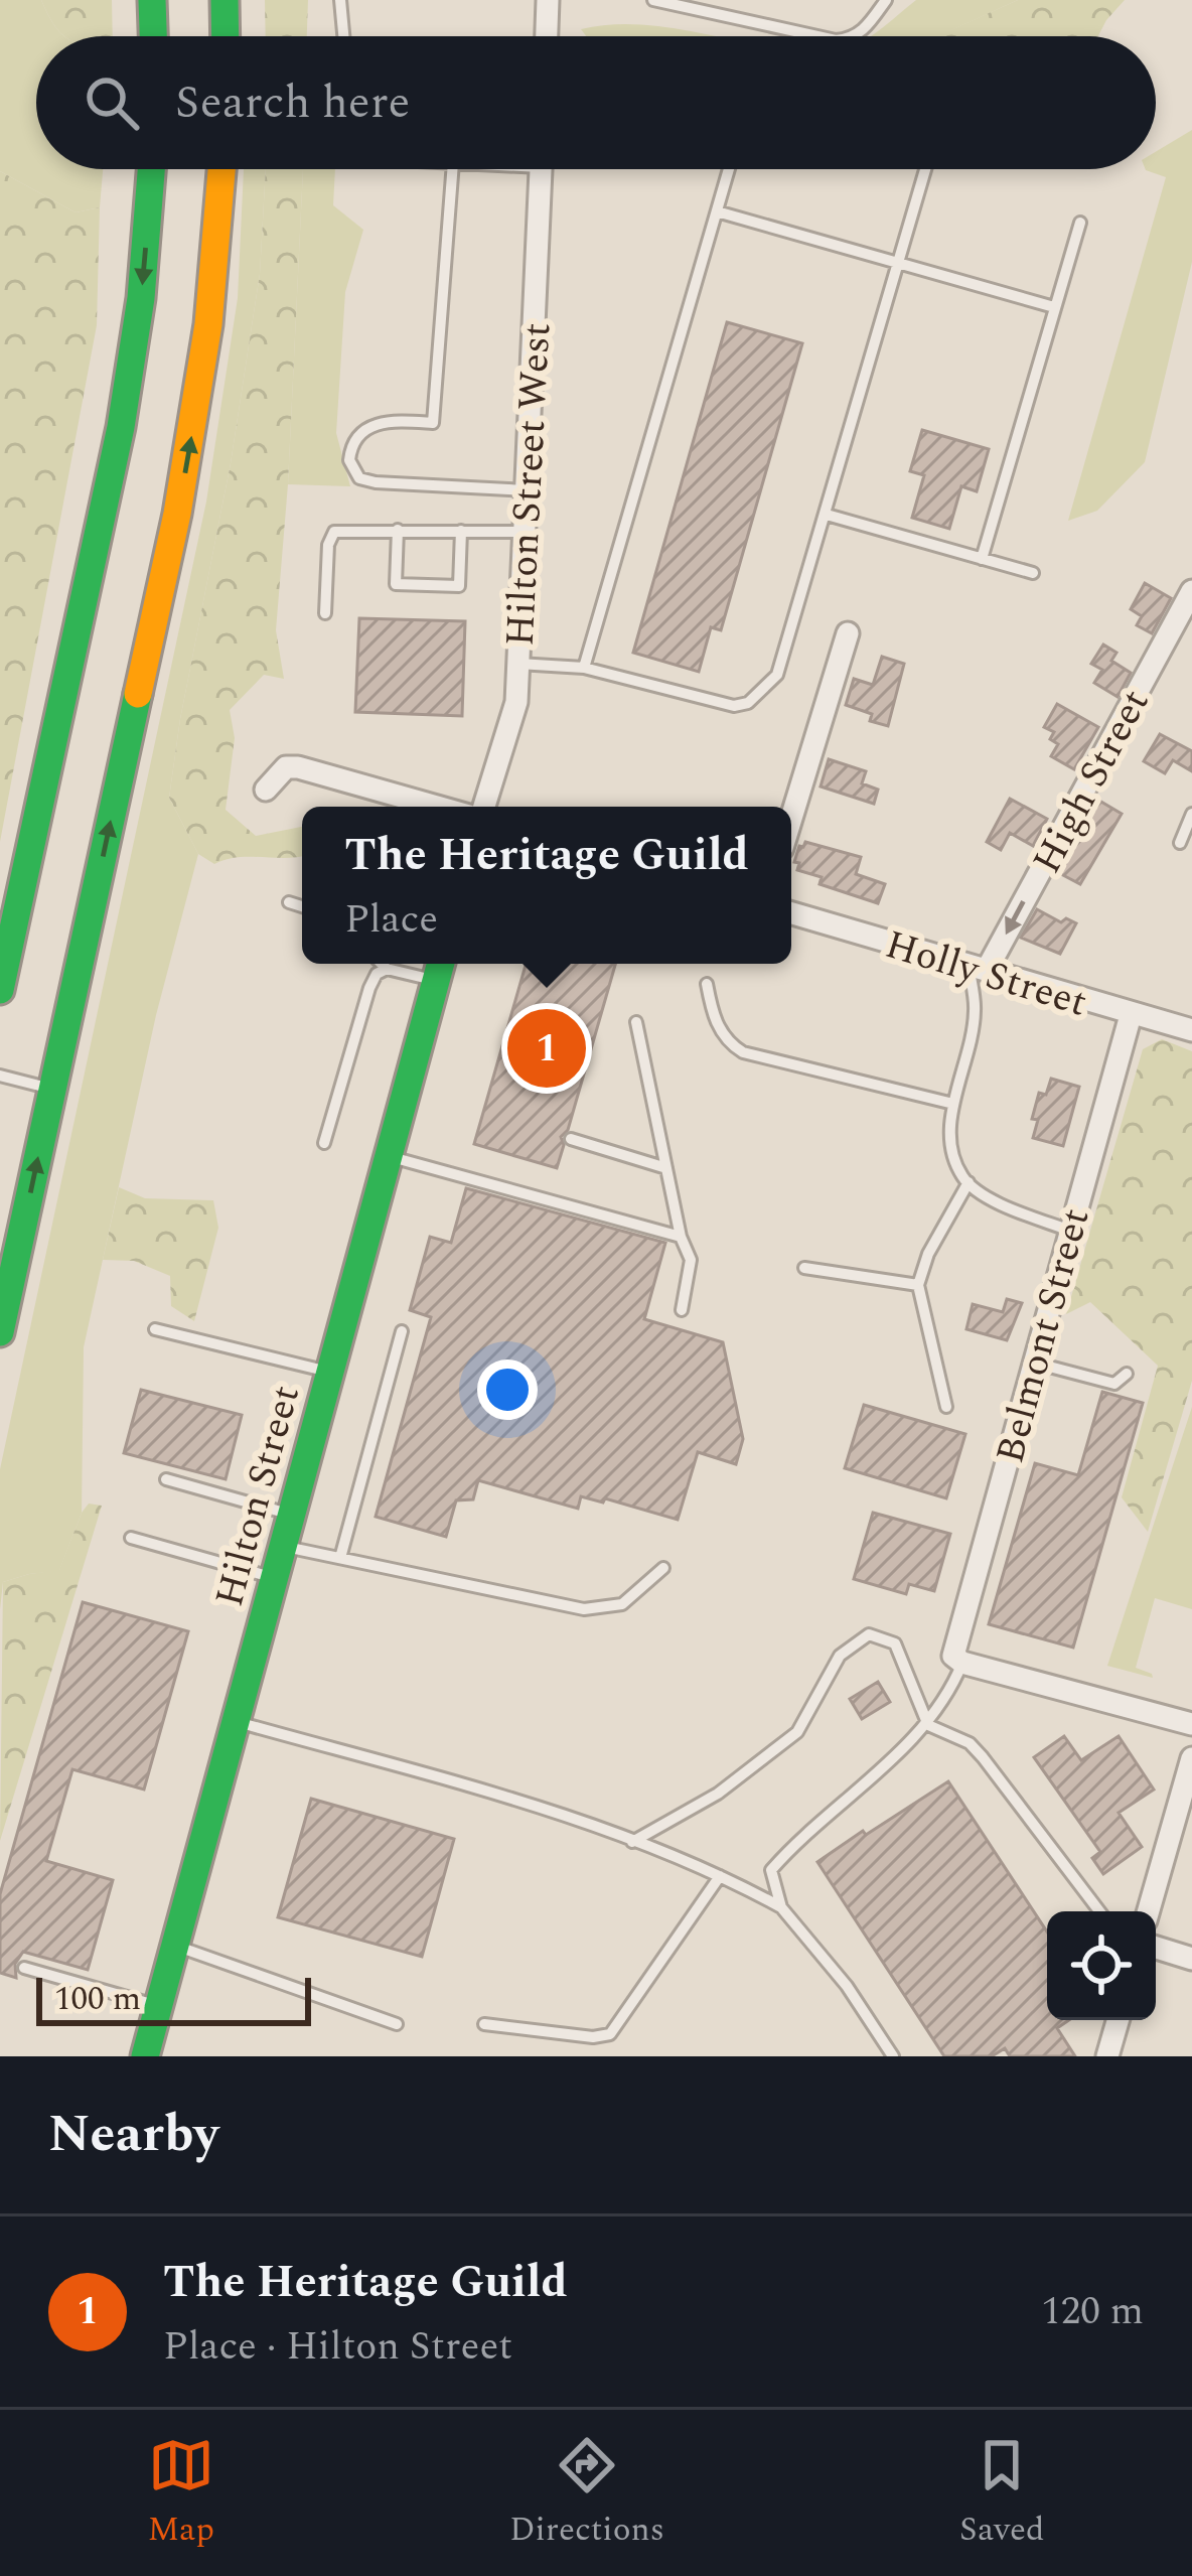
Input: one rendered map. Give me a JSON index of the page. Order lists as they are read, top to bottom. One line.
{"streets":{"main road":["Hilton Street"],"street":["Hilton Street West","High Street","Holly Street","Belmont Street"]},"crossings":[["High Street","Holly Street"],["Holly Street","Belmont Street"]],"one_way":["High Street"],"scale_bar":"100 m","page":{"search":"Search here","popup":["The Heritage Guild","Place"],"pins":"1","scale":"100 m","heading":"Nearby","list":[{"mark":"1","name":"The Heritage Guild","note":"Place · Hilton Street","value":"120 m"}],"nav":["Map","Directions","Saved"]}}
